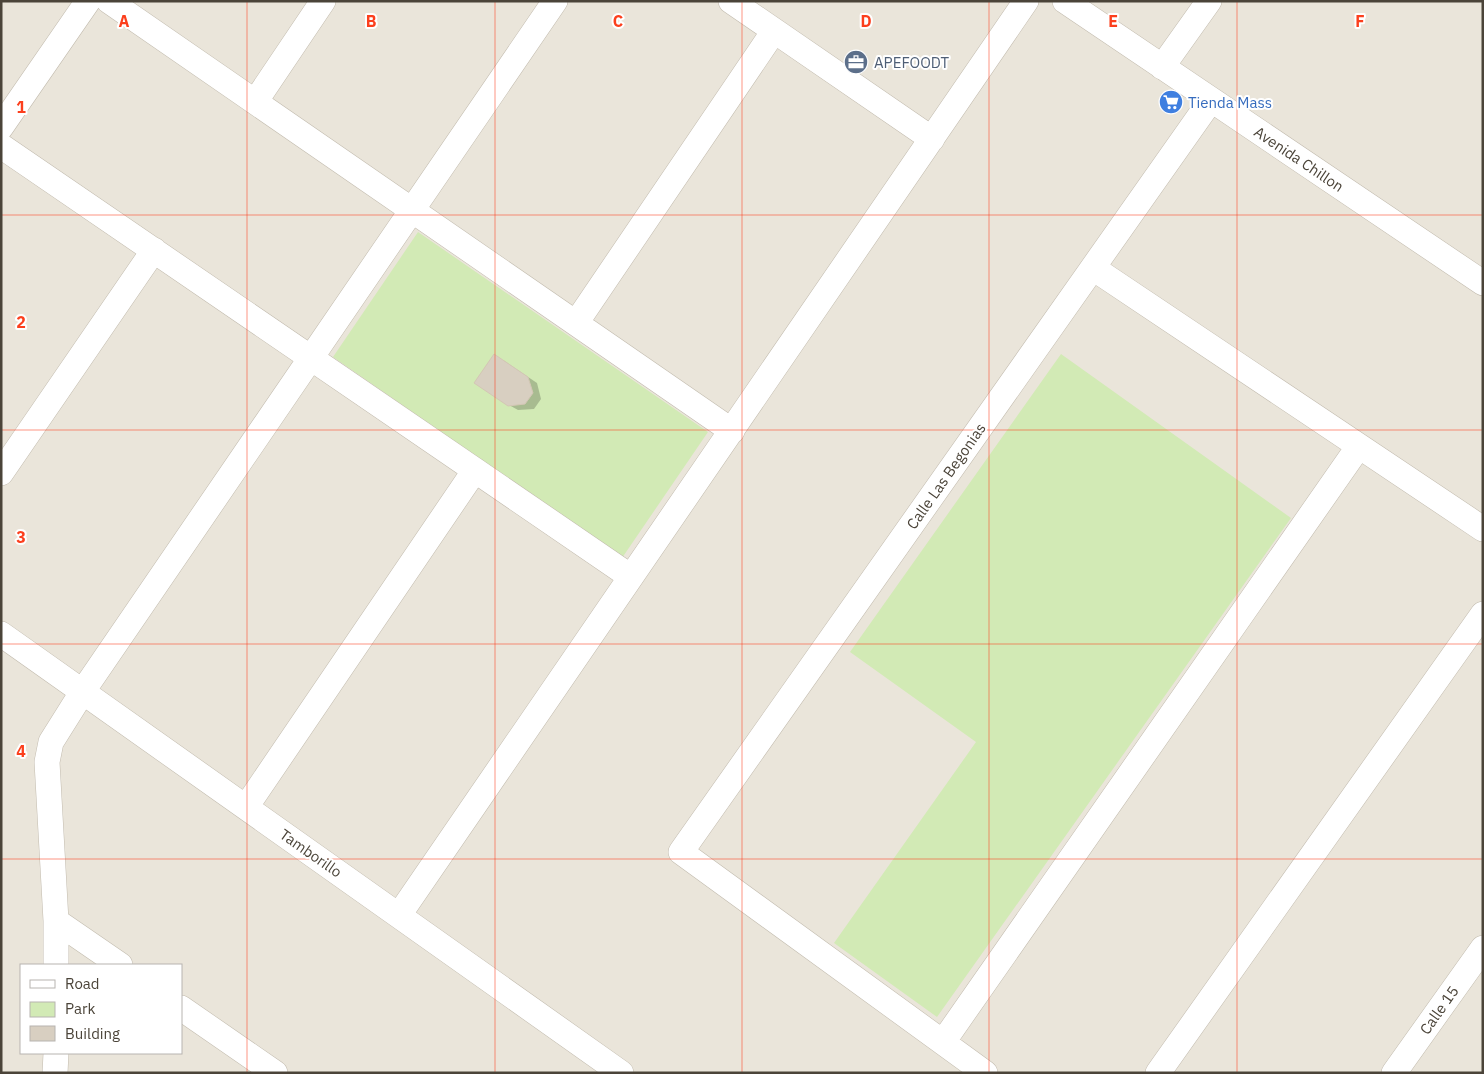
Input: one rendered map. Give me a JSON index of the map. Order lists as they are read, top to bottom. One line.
{"streets":{"street":["Avenida Chillon","Calle Las Begonias","Tamborillo","Calle 15"]},"crossings":[["Avenida Chillon","Calle Las Begonias"]],"places":{"office":["APEFOODT"],"supermarket":["Tienda Mass"]},"legend":["Road","Park","Building"],"grid":{"columns":["A","B","C","D","E","F"],"rows":["1","2","3","4"]}}
